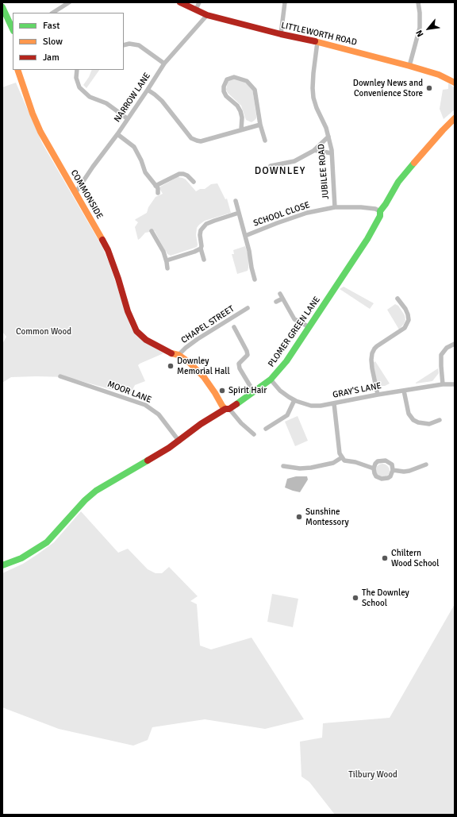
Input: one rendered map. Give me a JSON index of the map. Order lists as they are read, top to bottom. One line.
{"streets":{"street":["LITTLEWORTH ROAD","NARROW LANE","JUBILEE ROAD","COMMONSIDE","SCHOOL CLOSE","CHAPEL STREET","PLOMER GREEN LANE","GRAY'S LANE","MOOR LANE"]},"crossings":[["LITTLEWORTH ROAD","NARROW LANE"],["LITTLEWORTH ROAD","JUBILEE ROAD"],["NARROW LANE","COMMONSIDE"],["JUBILEE ROAD","SCHOOL CLOSE"],["COMMONSIDE","CHAPEL STREET"],["SCHOOL CLOSE","PLOMER GREEN LANE"],["PLOMER GREEN LANE","GRAY'S LANE"],["PLOMER GREEN LANE","MOOR LANE"]],"districts":["DOWNLEY"],"parks":["Common Wood","Tilbury Wood"],"places":["Downley News and Convenience Store","Downley Memorial Hall","Spirit Hair","Sunshine Montessory","Chiltern Wood School","The Downley School"],"legend":["Fast","Slow","Jam"],"north":"bottom left"}
